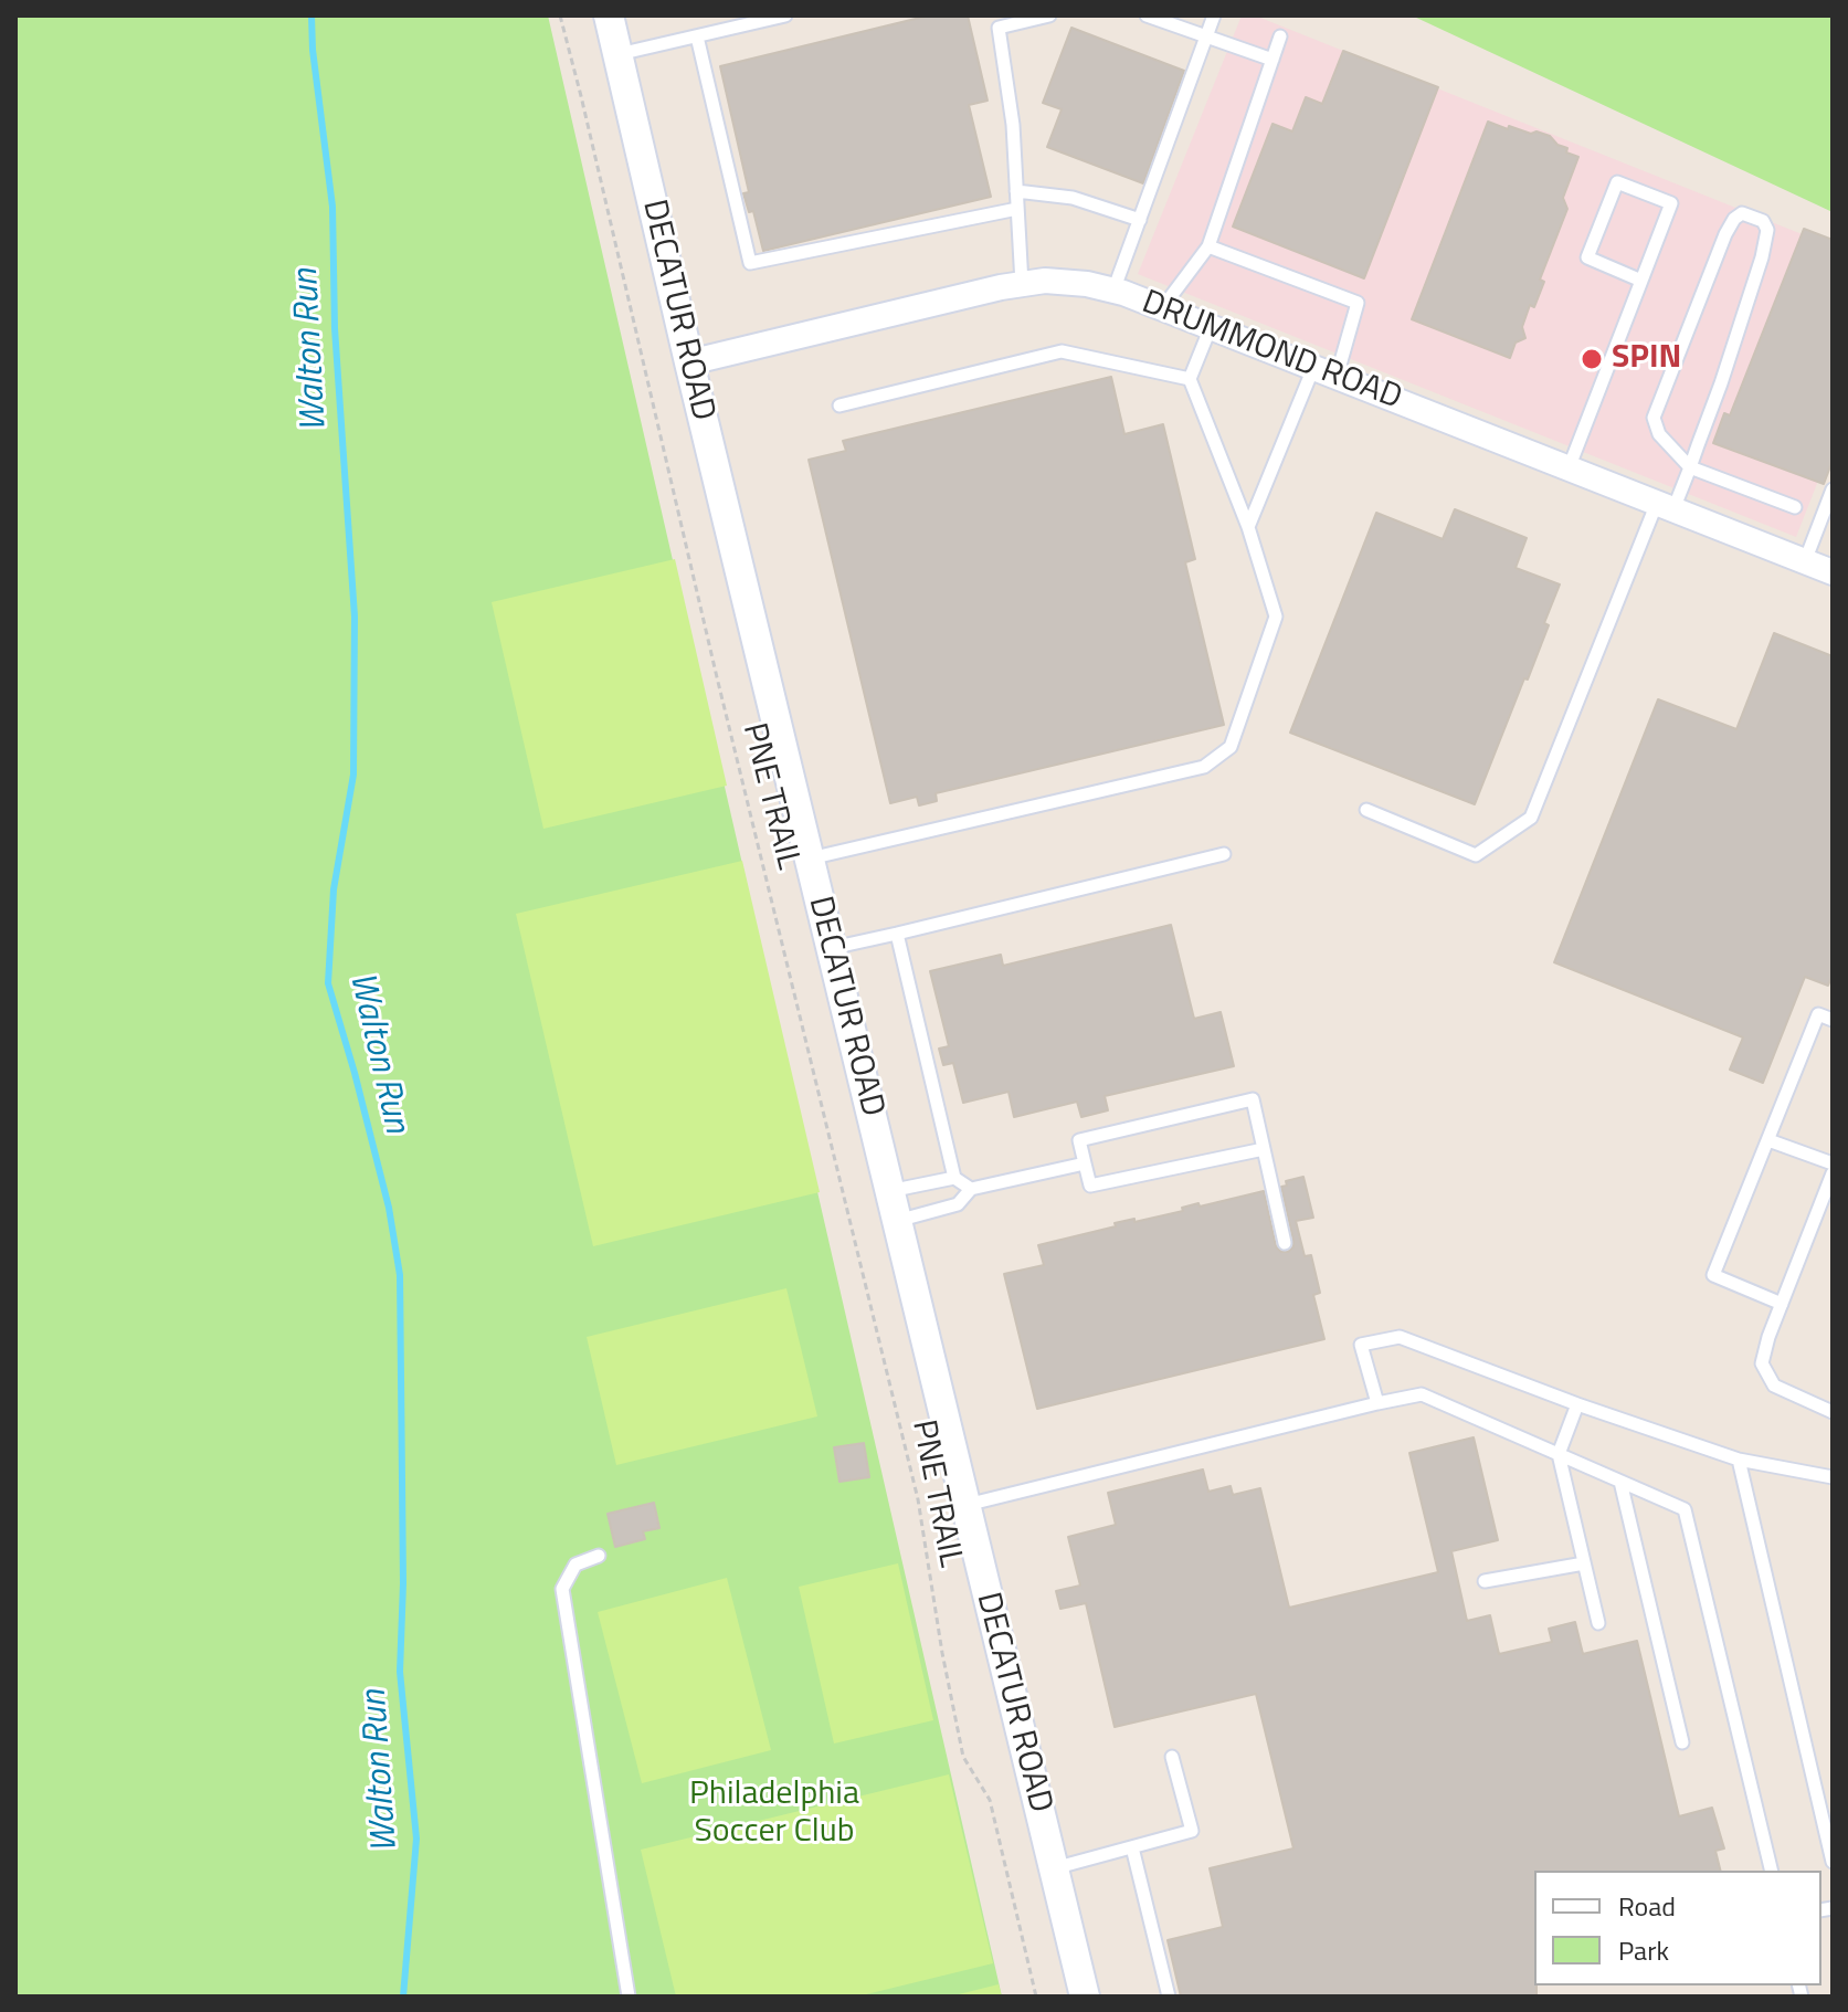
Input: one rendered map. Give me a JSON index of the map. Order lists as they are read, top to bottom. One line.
{"streets":{"street":["DECATUR ROAD","DRUMMOND ROAD"],"path":["PNE TRAIL"]},"crossings":[["DECATUR ROAD","DRUMMOND ROAD"]],"water":["Walton Run"],"parks":["Philadelphia Soccer Club"],"places":["SPIN"],"legend":["Road","Park"]}
